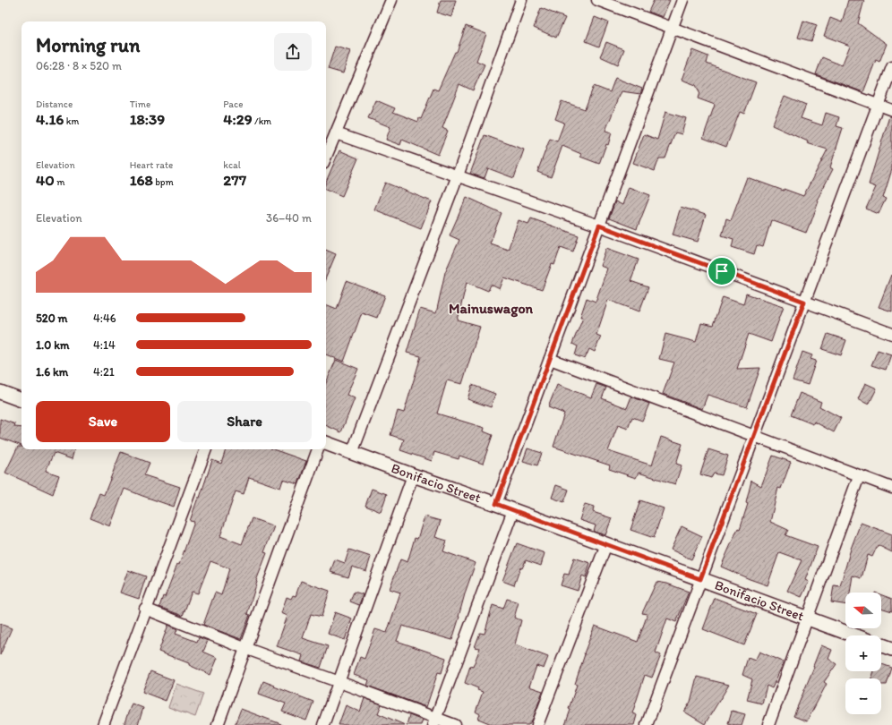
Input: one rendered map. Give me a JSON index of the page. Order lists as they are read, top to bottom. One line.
{"streets":{"street":["Bonifacio Street"]},"districts":["Mainuswagon"],"north":"left","page":{"heading":["Morning run","06:28 · 8 × 520 m"],"stats":[["Distance","4.16 km"],["Time","18:39"],["Pace","4:29 /km"],["Elevation","40 m"],["Heart rate","168 bpm"],["kcal","277"]],"chart":["Elevation","36–40 m"],"list":[{"name":"520 m","note":"4:46"},{"name":"1.0 km","note":"4:14"},{"name":"1.6 km","note":"4:21"}],"buttons":["Save","Share"],"map_buttons":["+","−"]}}
